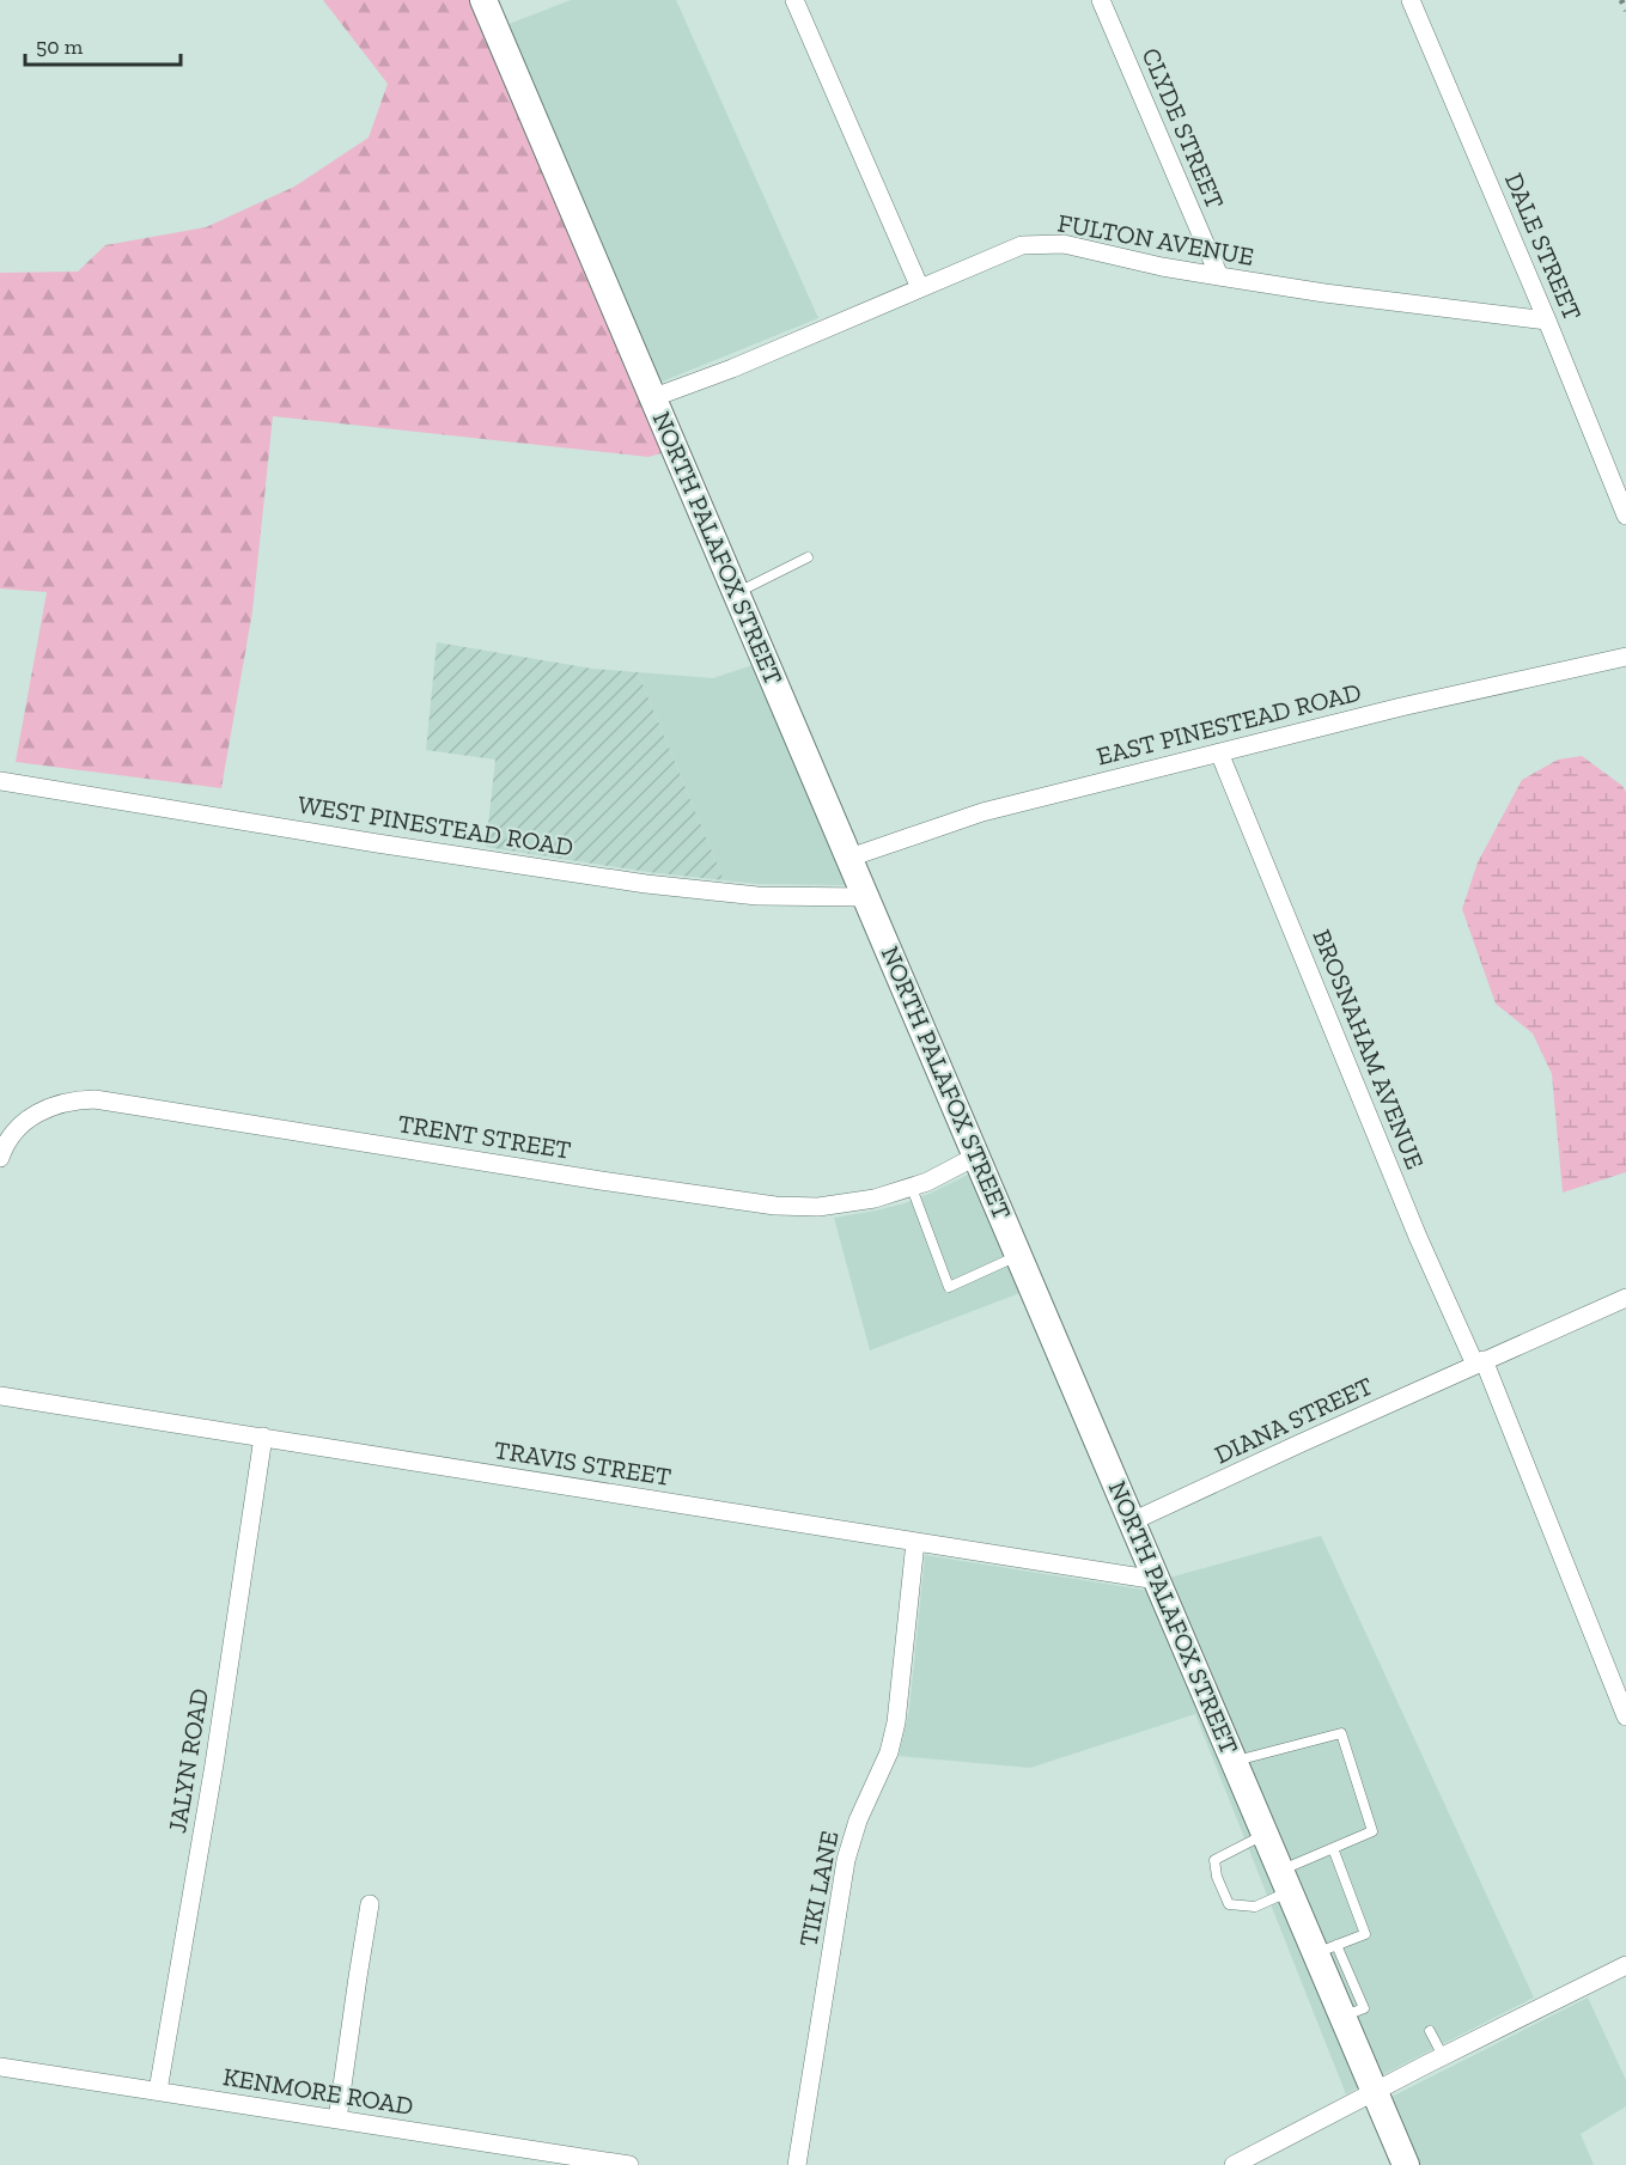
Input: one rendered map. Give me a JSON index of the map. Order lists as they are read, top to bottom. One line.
{"streets":{"main road":["NORTH PALAFOX STREET"],"street":["CLYDE STREET","FULTON AVENUE","DALE STREET","EAST PINESTEAD ROAD","WEST PINESTEAD ROAD","BROSNAHAM AVENUE","TRENT STREET","DIANA STREET","TRAVIS STREET","JALYN ROAD","TIKI LANE","KENMORE ROAD"]},"crossings":[["CLYDE STREET","FULTON AVENUE"],["FULTON AVENUE","DALE STREET"],["FULTON AVENUE","NORTH PALAFOX STREET"],["NORTH PALAFOX STREET","EAST PINESTEAD ROAD"],["NORTH PALAFOX STREET","WEST PINESTEAD ROAD"],["NORTH PALAFOX STREET","TRENT STREET"],["NORTH PALAFOX STREET","DIANA STREET"],["NORTH PALAFOX STREET","TRAVIS STREET"],["EAST PINESTEAD ROAD","BROSNAHAM AVENUE"],["BROSNAHAM AVENUE","DIANA STREET"],["TRAVIS STREET","JALYN ROAD"],["TRAVIS STREET","TIKI LANE"],["JALYN ROAD","KENMORE ROAD"]],"scale_bar":"50 m"}
